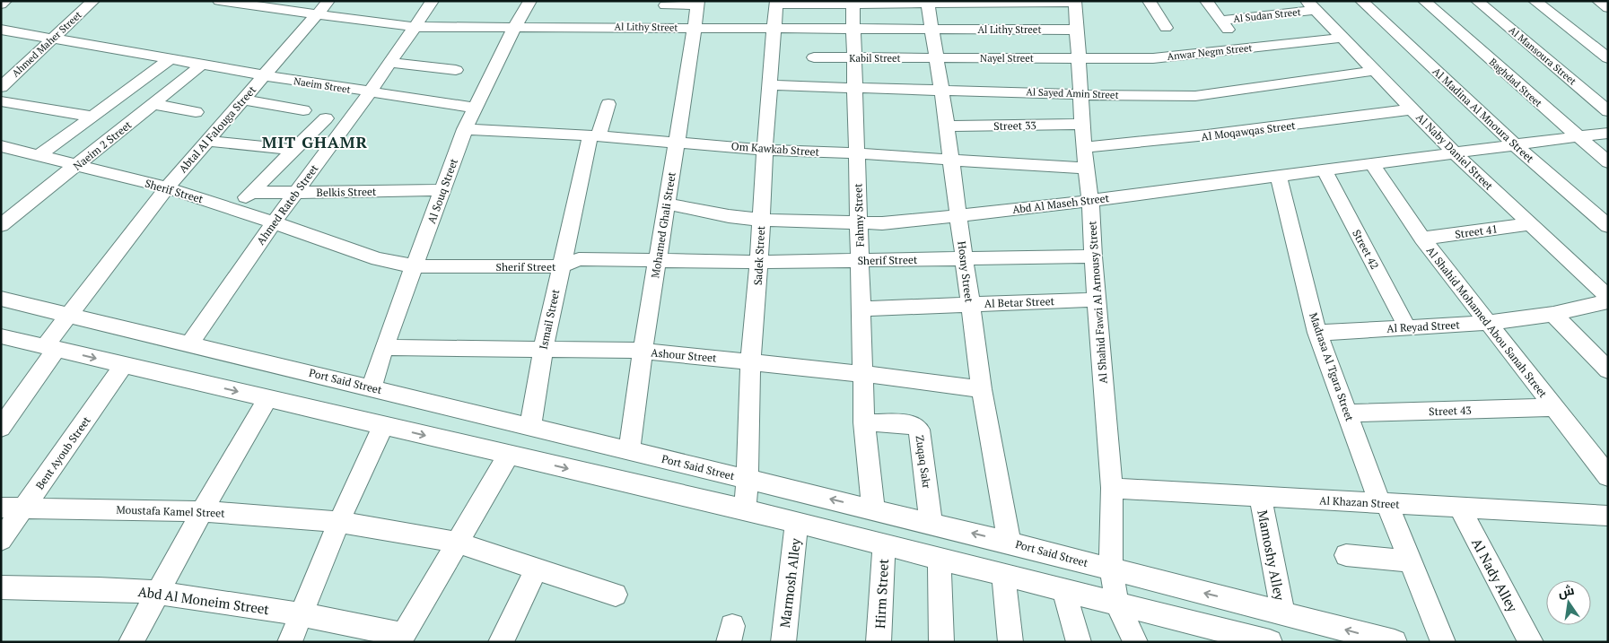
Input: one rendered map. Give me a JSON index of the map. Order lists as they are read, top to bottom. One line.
{"streets":{"street":["Al Sudan Street","Al Lithy Street","Ahmed Maher Street","Anwar Negm Street","Al Mansoura Street","Kabil Street","Nayel Street","Baghdad Street","Naeim Street","Al Sayed Amin Street","Al Madina Al Mnoura Street","Street 33","Abtal Al Falouga Street","Al Moqawqas Street","Naeim 2 Street","Om Kawkab Street","Al Naby Daniel Street","Sherif Street","Al Souq Street","Belkis Street","Abd Al Maseh Street","Ahmed Rateb Street","Fahmy Street","Mohamed Ghali Street","Street 41","Street 42","Sadek Street","Hosny Street","Al Betar Street","Al Shahid Fawzi Al Arnousy Street","Ismail Street","Al Shahid Mohamed Abou Sanah Street","Al Reyad Street","Ashour Street","Madrasa Al Tgara Street","Port Said Street","Street 43","Bent Ayoub Street","Zuqaq Sakr","Al Khazan Street","Moustafa Kamel Street","Mamoshy Alley","Al Nady Alley","Marmosh Alley","Hirm Street","Abd Al Moneim Street"]},"crossings":[["Al Sudan Street","Al Naby Daniel Street"],["Al Lithy Street","Abtal Al Falouga Street"],["Al Lithy Street","Al Souq Street"],["Al Lithy Street","Ahmed Rateb Street"],["Al Lithy Street","Fahmy Street"],["Al Lithy Street","Mohamed Ghali Street"],["Al Lithy Street","Sadek Street"],["Al Lithy Street","Hosny Street"],["Al Lithy Street","Al Shahid Fawzi Al Arnousy Street"],["Ahmed Maher Street","Naeim Street"],["Anwar Negm Street","Nayel Street"],["Anwar Negm Street","Al Naby Daniel Street"],["Anwar Negm Street","Al Shahid Fawzi Al Arnousy Street"],["Kabil Street","Nayel Street"],["Kabil Street","Fahmy Street"],["Kabil Street","Hosny Street"],["Nayel Street","Hosny Street"],["Nayel Street","Al Shahid Fawzi Al Arnousy Street"],["Baghdad Street","Abd Al Maseh Street"],["Naeim Street","Abtal Al Falouga Street"],["Naeim Street","Naeim 2 Street"],["Naeim Street","Al Souq Street"],["Naeim Street","Ahmed Rateb Street"],["Al Sayed Amin Street","Al Naby Daniel Street"],["Al Sayed Amin Street","Fahmy Street"],["Al Sayed Amin Street","Sadek Street"],["Al Sayed Amin Street","Hosny Street"],["Al Sayed Amin Street","Al Shahid Fawzi Al Arnousy Street"],["Al Madina Al Mnoura Street","Abd Al Maseh Street"],["Street 33","Hosny Street"],["Street 33","Al Shahid Fawzi Al Arnousy Street"],["Abtal Al Falouga Street","Sherif Street"],["Abtal Al Falouga Street","Port Said Street"],["Al Moqawqas Street","Al Naby Daniel Street"],["Al Moqawqas Street","Al Shahid Fawzi Al Arnousy Street"],["Naeim 2 Street","Sherif Street"],["Om Kawkab Street","Al Souq Street"],["Om Kawkab Street","Fahmy Street"],["Om Kawkab Street","Mohamed Ghali Street"],["Om Kawkab Street","Sadek Street"],["Om Kawkab Street","Hosny Street"],["Om Kawkab Street","Al Shahid Fawzi Al Arnousy Street"],["Om Kawkab Street","Ismail Street"],["Al Naby Daniel Street","Abd Al Maseh Street"],["Al Naby Daniel Street","Street 41"],["Sherif Street","Al Souq Street"],["Sherif Street","Ahmed Rateb Street"],["Sherif Street","Fahmy Street"],["Sherif Street","Mohamed Ghali Street"],["Sherif Street","Sadek Street"],["Sherif Street","Hosny Street"],["Sherif Street","Al Shahid Fawzi Al Arnousy Street"],["Sherif Street","Ismail Street"],["Al Souq Street","Belkis Street"],["Al Souq Street","Ashour Street"],["Al Souq Street","Port Said Street"],["Belkis Street","Ahmed Rateb Street"],["Abd Al Maseh Street","Fahmy Street"],["Abd Al Maseh Street","Mohamed Ghali Street"],["Abd Al Maseh Street","Street 42"],["Abd Al Maseh Street","Sadek Street"],["Abd Al Maseh Street","Hosny Street"],["Abd Al Maseh Street","Al Shahid Fawzi Al Arnousy Street"],["Abd Al Maseh Street","Al Shahid Mohamed Abou Sanah Street"],["Abd Al Maseh Street","Madrasa Al Tgara Street"],["Ahmed Rateb Street","Port Said Street"],["Fahmy Street","Al Betar Street"],["Fahmy Street","Ashour Street"],["Fahmy Street","Port Said Street"],["Fahmy Street","Zuqaq Sakr"],["Mohamed Ghali Street","Ashour Street"],["Mohamed Ghali Street","Port Said Street"],["Street 41","Al Shahid Mohamed Abou Sanah Street"],["Street 42","Al Reyad Street"],["Sadek Street","Ashour Street"],["Sadek Street","Port Said Street"],["Hosny Street","Al Betar Street"],["Hosny Street","Ashour Street"],["Hosny Street","Port Said Street"],["Al Betar Street","Al Shahid Fawzi Al Arnousy Street"],["Al Shahid Fawzi Al Arnousy Street","Port Said Street"],["Al Shahid Fawzi Al Arnousy Street","Al Khazan Street"],["Ismail Street","Ashour Street"],["Ismail Street","Port Said Street"],["Al Shahid Mohamed Abou Sanah Street","Al Reyad Street"],["Al Shahid Mohamed Abou Sanah Street","Street 43"],["Al Reyad Street","Madrasa Al Tgara Street"],["Madrasa Al Tgara Street","Street 43"],["Madrasa Al Tgara Street","Al Khazan Street"],["Port Said Street","Zuqaq Sakr"],["Port Said Street","Mamoshy Alley"],["Bent Ayoub Street","Moustafa Kamel Street"],["Al Khazan Street","Mamoshy Alley"],["Al Khazan Street","Al Nady Alley"]],"districts":["MIT GHAMR"],"north":"top"}
